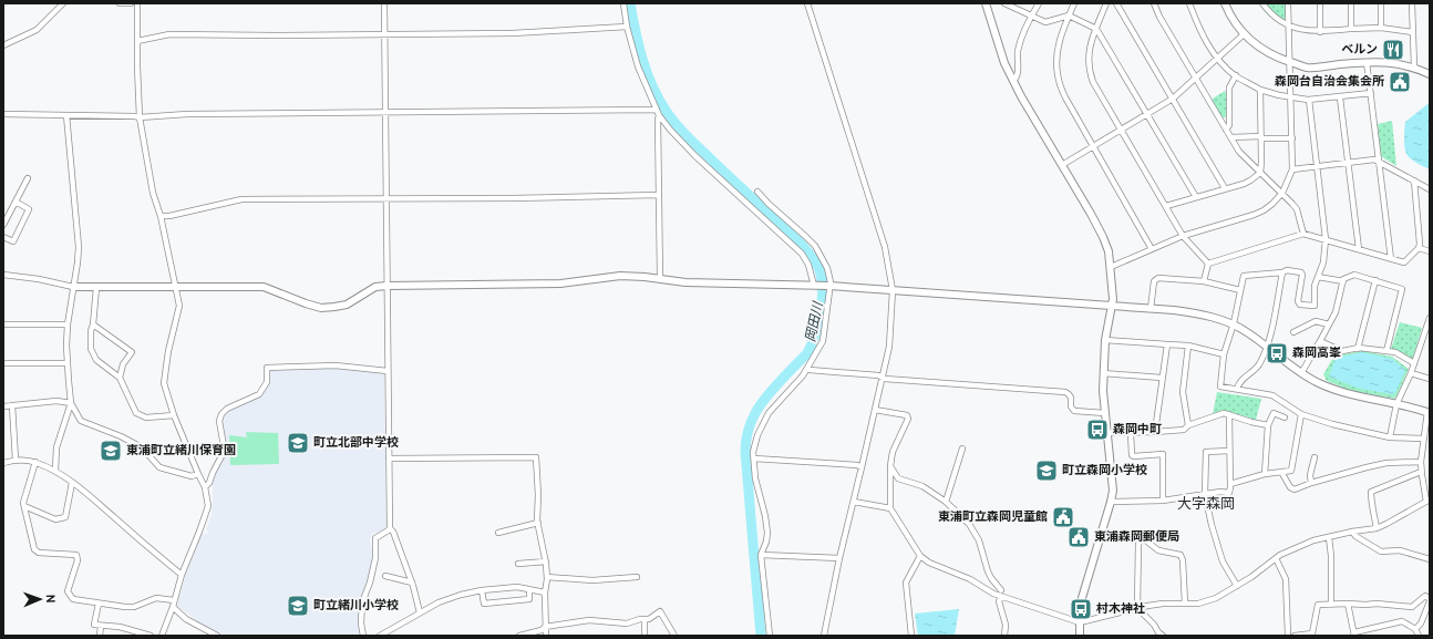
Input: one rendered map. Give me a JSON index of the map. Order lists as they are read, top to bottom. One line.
{"districts":["大字森岡"],"water":["岡田川"],"places":{"restaurant":["ベルン"],"public building":["森岡台自治会集会所","東浦町立森岡児童館","東浦森岡郵便局"],"bus stop":["森岡高峯","森岡中町","村木神社"],"school or university":["町立北部中学校","東浦町立緒川保育園","町立森岡小学校","町立緒川小学校"]},"north":"right"}
